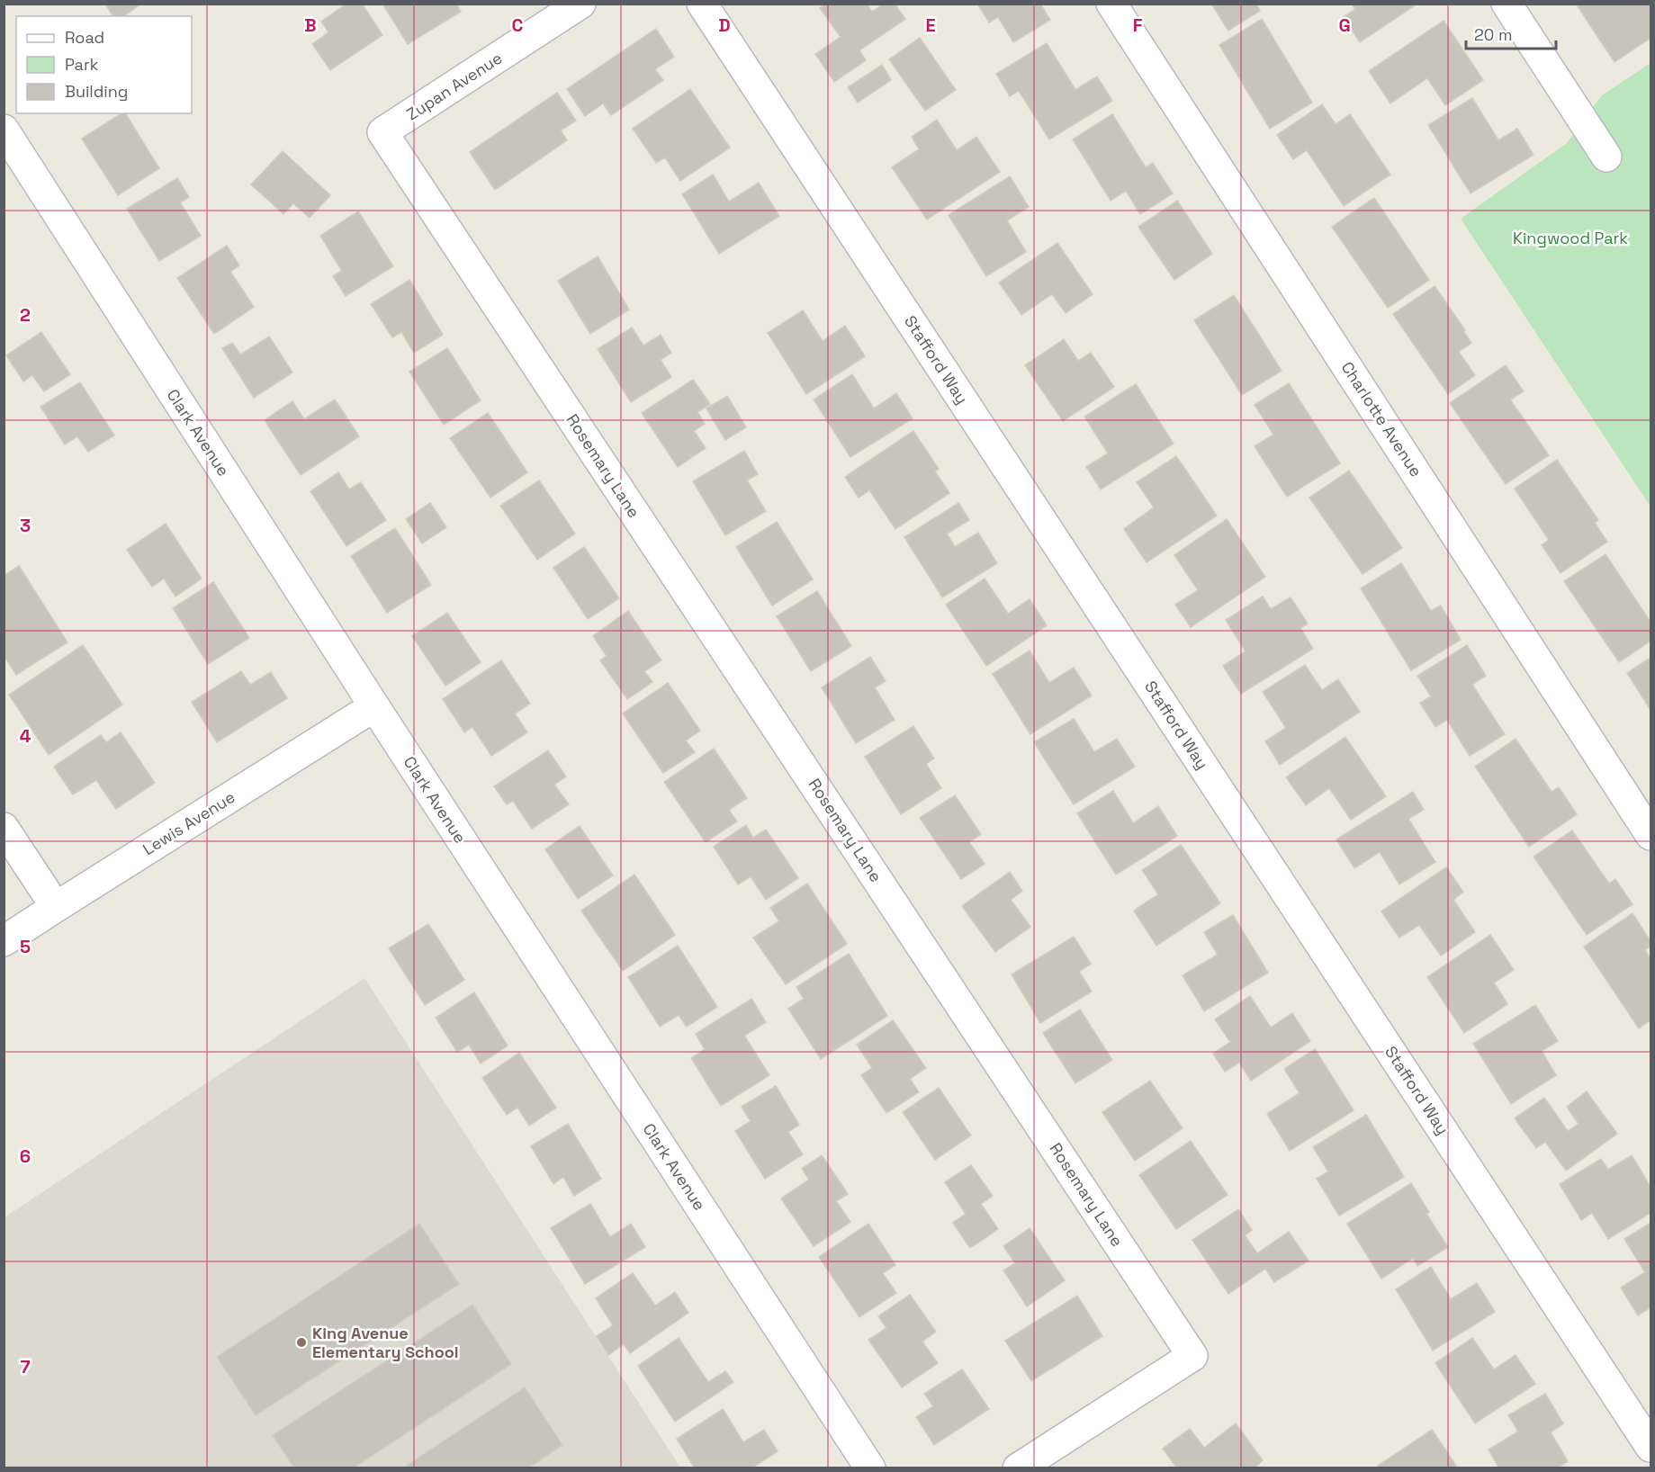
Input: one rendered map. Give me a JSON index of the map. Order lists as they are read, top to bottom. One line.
{"streets":{"street":["Zupan Avenue","Stafford Way","Charlotte Avenue","Clark Avenue","Rosemary Lane","Lewis Avenue"]},"crossings":[["Zupan Avenue","Rosemary Lane"],["Clark Avenue","Lewis Avenue"]],"parks":["Kingwood Park"],"places":["King Avenue Elementary School"],"legend":["Road","Park","Building"],"scale_bar":"20 m","grid":{"columns":["B","C","D","E","F","G"],"rows":["2","3","4","5","6","7"]}}
